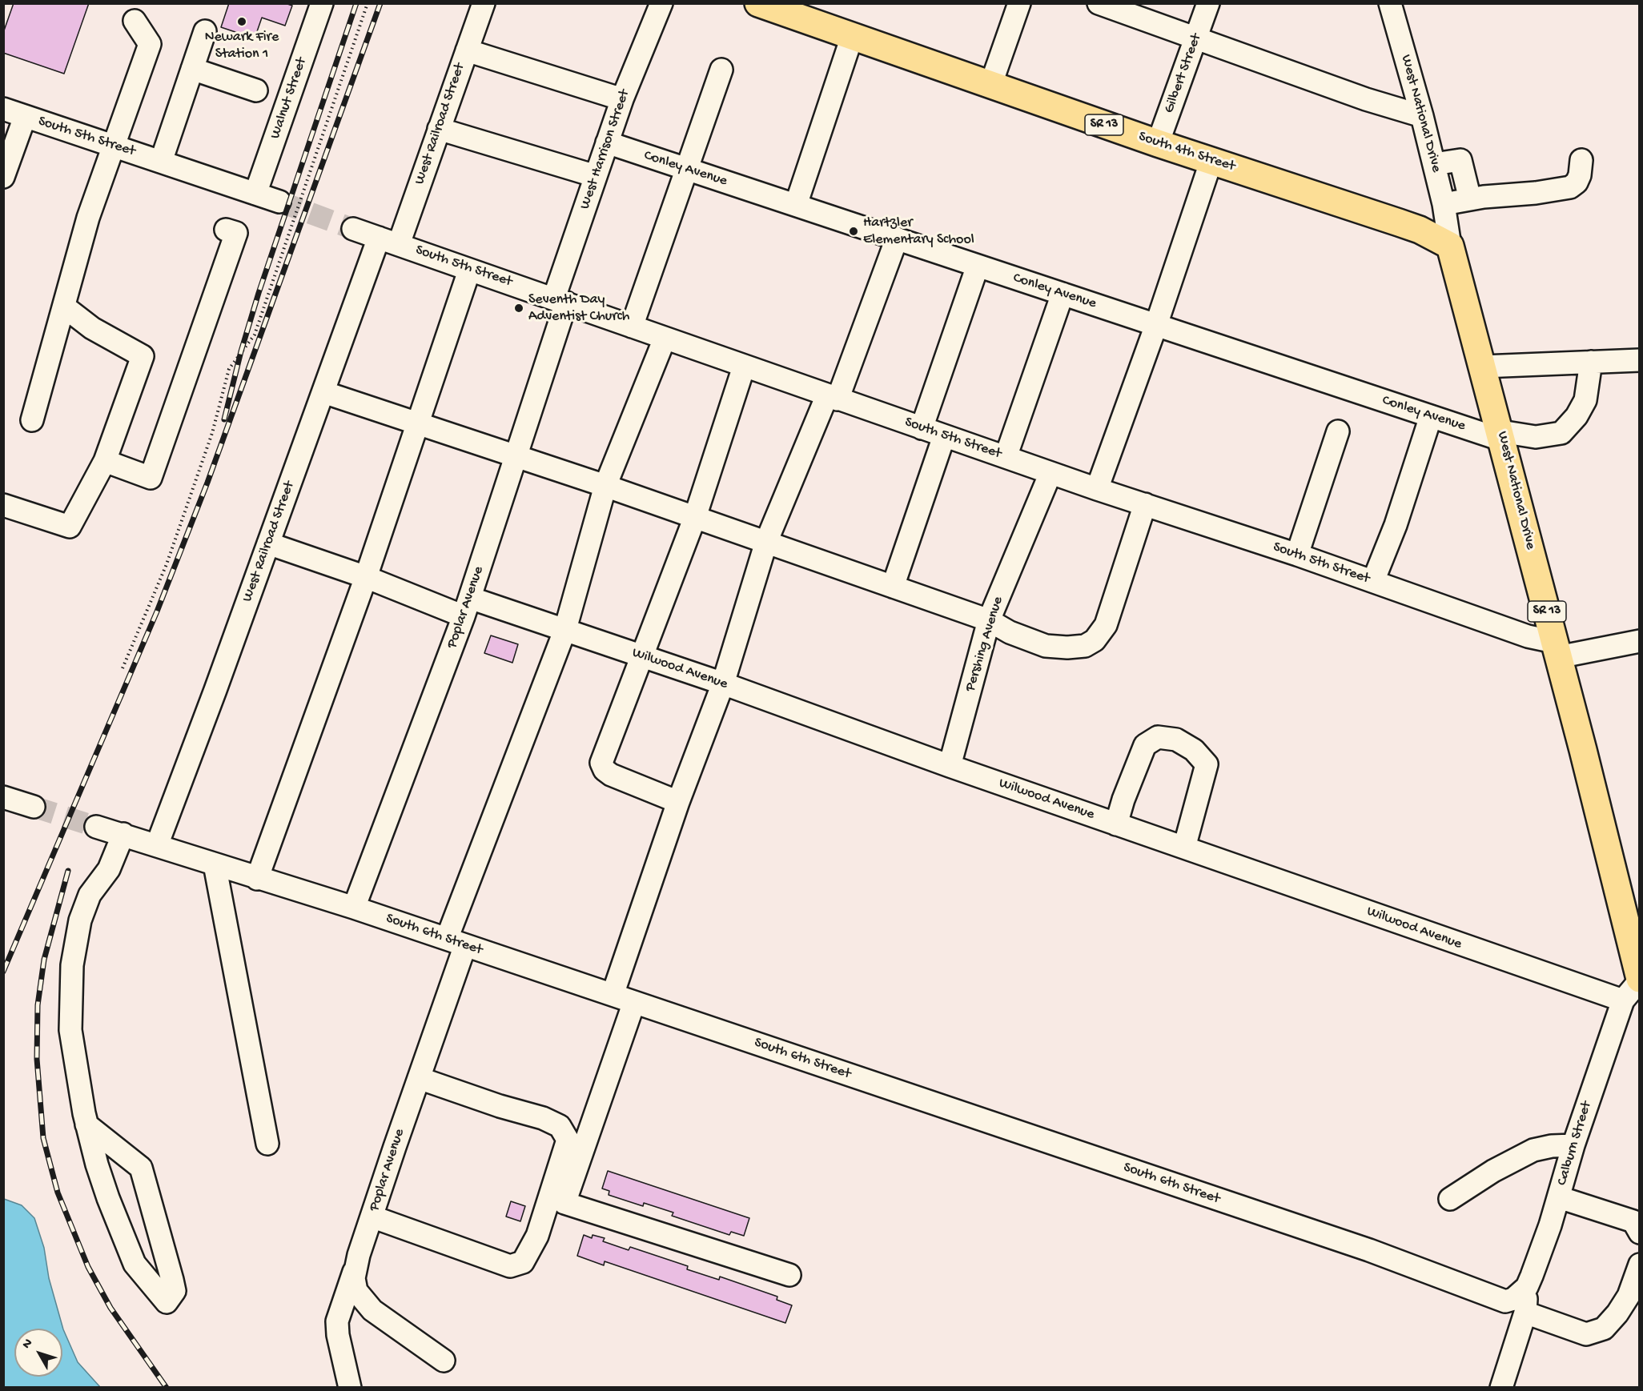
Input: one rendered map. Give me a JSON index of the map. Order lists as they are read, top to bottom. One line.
{"streets":{"main road":["West National Drive","SR 13","South 4th Street"],"street":["Gilbert Street","Walnut Street","West Railroad Street","South 5th Street","West Harrison Street","Conley Avenue","Poplar Avenue","Pershing Avenue","Wilwood Avenue","South 6th Street","Calburn Street"]},"crossings":[["Gilbert Street","South 4th Street"],["Walnut Street","South 5th Street"],["West National Drive","South 5th Street"],["West National Drive","South 4th Street"],["West National Drive","Conley Avenue"],["West National Drive","Calburn Street"],["West Railroad Street","South 5th Street"],["West Railroad Street","Wilwood Avenue"],["West Railroad Street","South 6th Street"],["South 5th Street","West Harrison Street"],["South 5th Street","Poplar Avenue"],["South 5th Street","Pershing Avenue"],["West Harrison Street","Conley Avenue"],["West Harrison Street","Poplar Avenue"],["Poplar Avenue","Wilwood Avenue"],["Poplar Avenue","South 6th Street"],["Pershing Avenue","Wilwood Avenue"],["Wilwood Avenue","Calburn Street"],["South 6th Street","Calburn Street"]],"places":["Newark Fire Station 1","Hartzler Elementary School","Seventh Day Adventist Church"],"north":"top left"}
